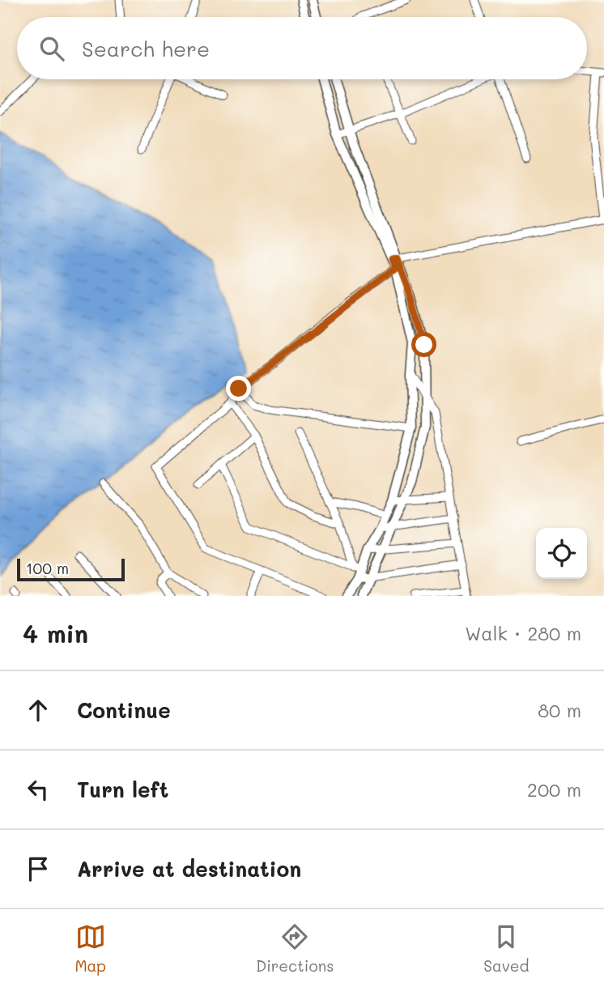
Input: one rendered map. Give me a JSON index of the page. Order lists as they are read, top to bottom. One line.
{"scale_bar":"100 m","page":{"search":"Search here","scale":"100 m","heading":["4 min","Walk · 280 m"],"list":[["Continue","80 m"],["Turn left","200 m"],"Arrive at destination"],"nav":["Map","Directions","Saved"]}}
